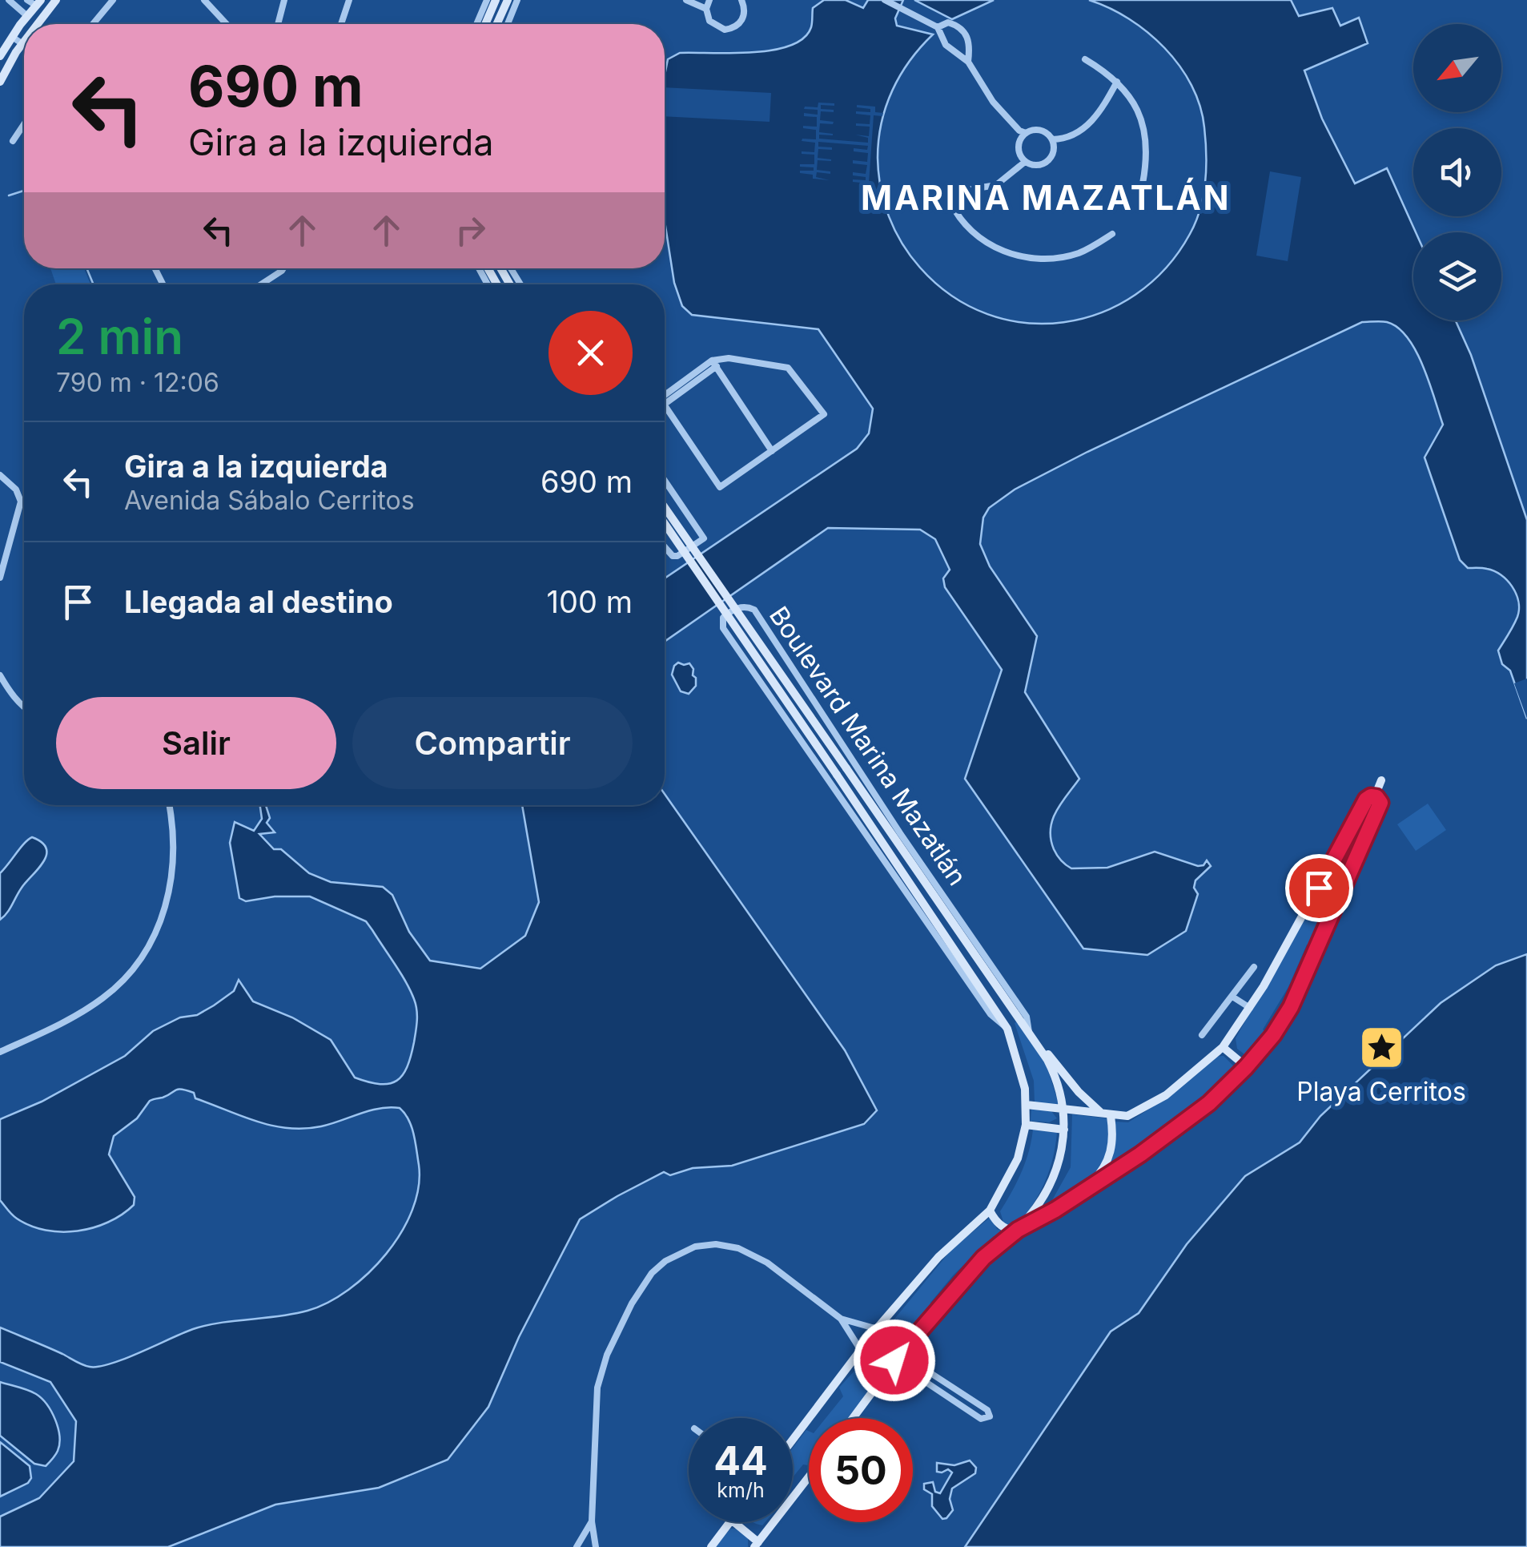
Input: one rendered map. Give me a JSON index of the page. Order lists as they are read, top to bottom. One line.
{"streets":{"street":["Boulevard Marina Mazatlán"]},"districts":["MARINA MAZATLÁN"],"places":{"place":["Playa Cerritos"]},"north":"bottom left","page":{"turn":["690 m","Gira a la izquierda"],"heading":["2 min","790 m · 12:06"],"list":[{"name":"Gira a la izquierda","note":"Avenida Sábalo Cerritos","value":"690 m"},{"name":"Llegada al destino","value":"100 m"}],"buttons":["Salir","Compartir"],"speed":"44 km/h","limit":"50"}}
